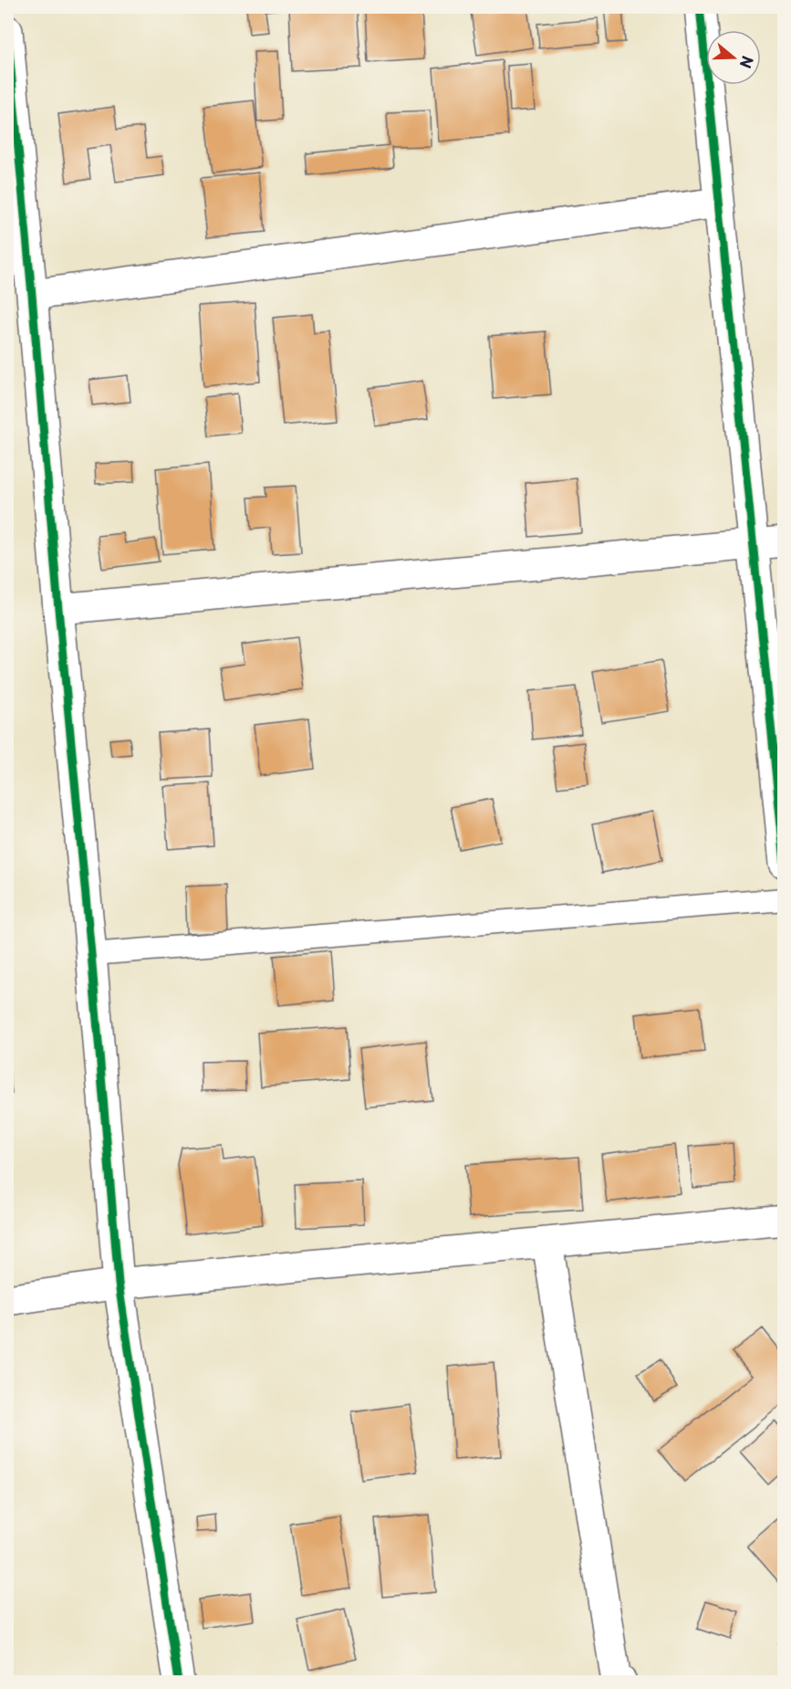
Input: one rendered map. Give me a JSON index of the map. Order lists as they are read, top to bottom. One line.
{"north":"right"}
